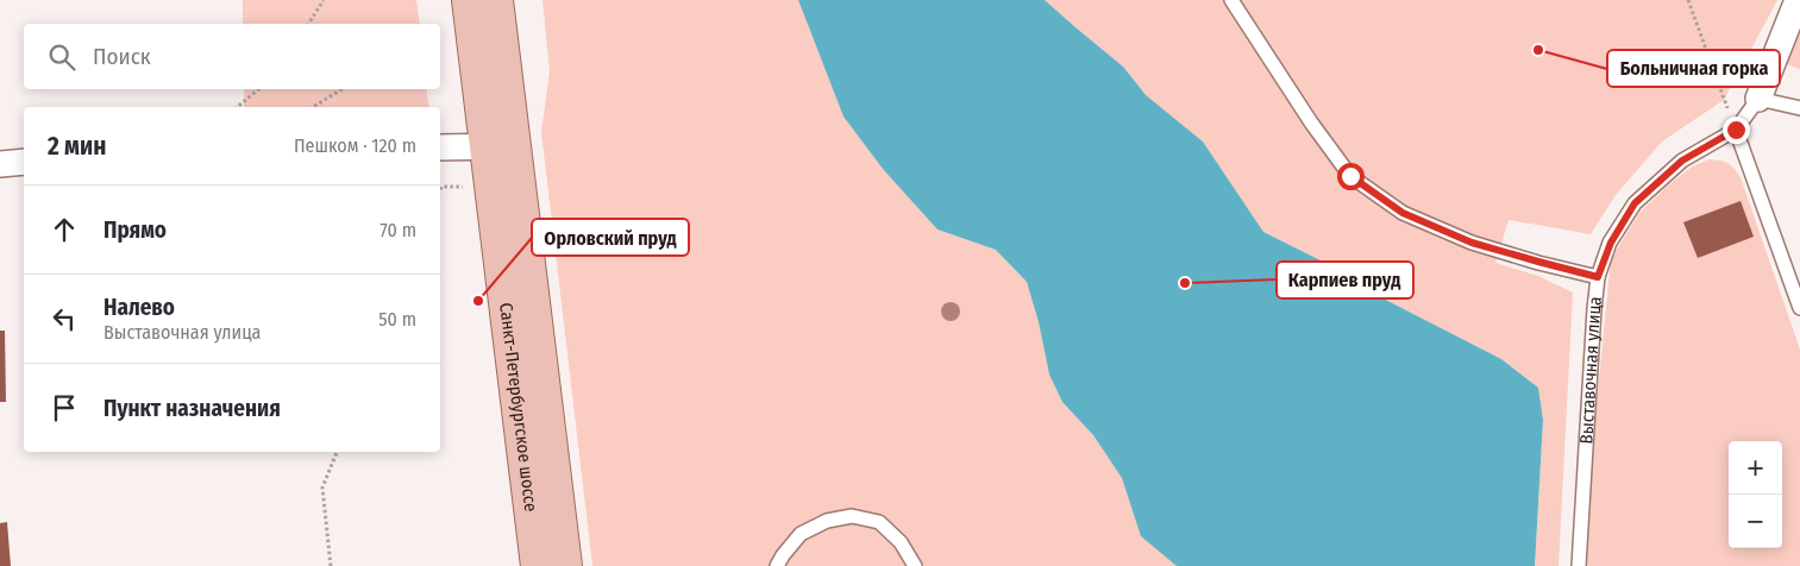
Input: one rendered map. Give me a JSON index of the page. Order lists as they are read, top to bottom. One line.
{"streets":{"main road":["Санкт-Петербургское шоссе"],"street":["Выставочная улица"]},"places":["Больничная горка","Карпиев пруд","Орловский пруд"],"page":{"search":"Поиск","heading":["2 мин","Пешком · 120 m"],"list":[["Прямо","70 m"],["Налево","Выставочная улица","50 m"],"Пункт назначения"],"map_buttons":["+","−"]}}
